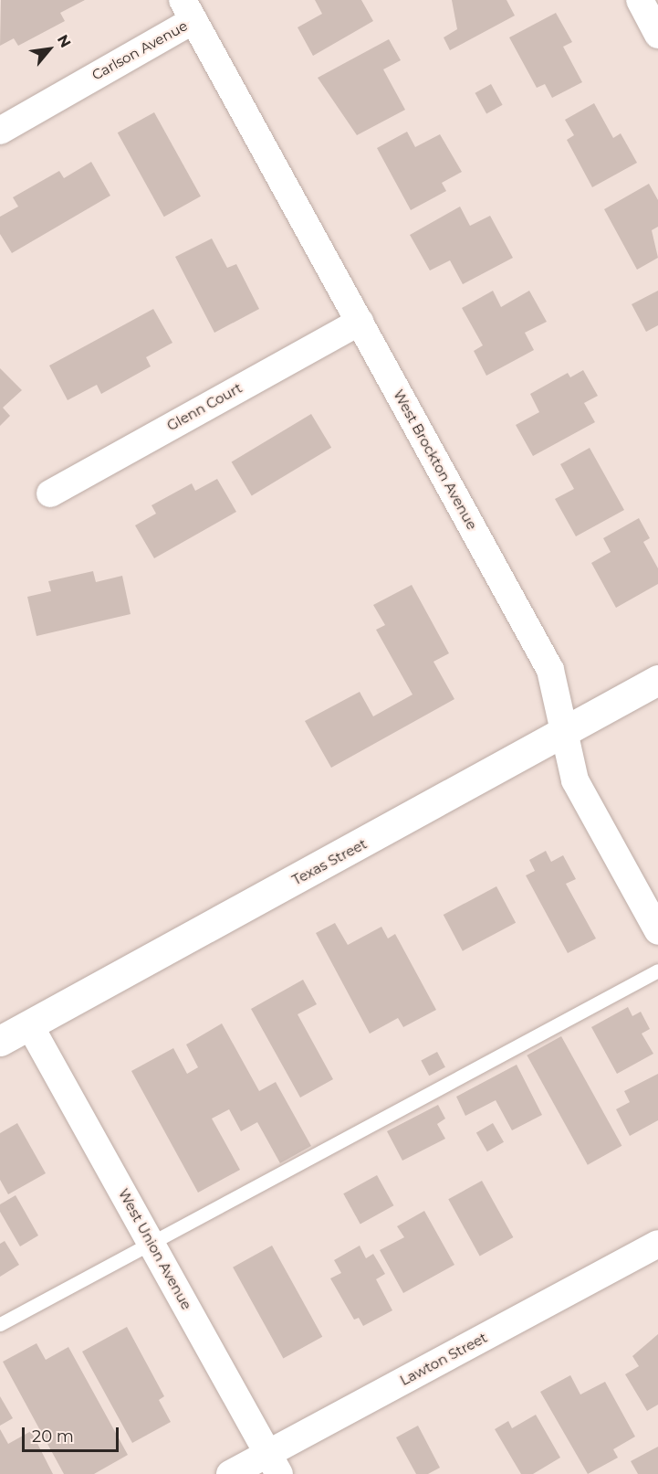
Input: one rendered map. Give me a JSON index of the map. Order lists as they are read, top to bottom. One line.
{"streets":{"street":["Carlson Avenue","Glenn Court","West Brockton Avenue","Texas Street","West Union Avenue","Lawton Street"]},"crossings":[["Carlson Avenue","West Brockton Avenue"],["Glenn Court","West Brockton Avenue"],["West Brockton Avenue","Texas Street"],["Texas Street","West Union Avenue"],["West Union Avenue","Lawton Street"]],"scale_bar":"20 m","north":"top right"}
